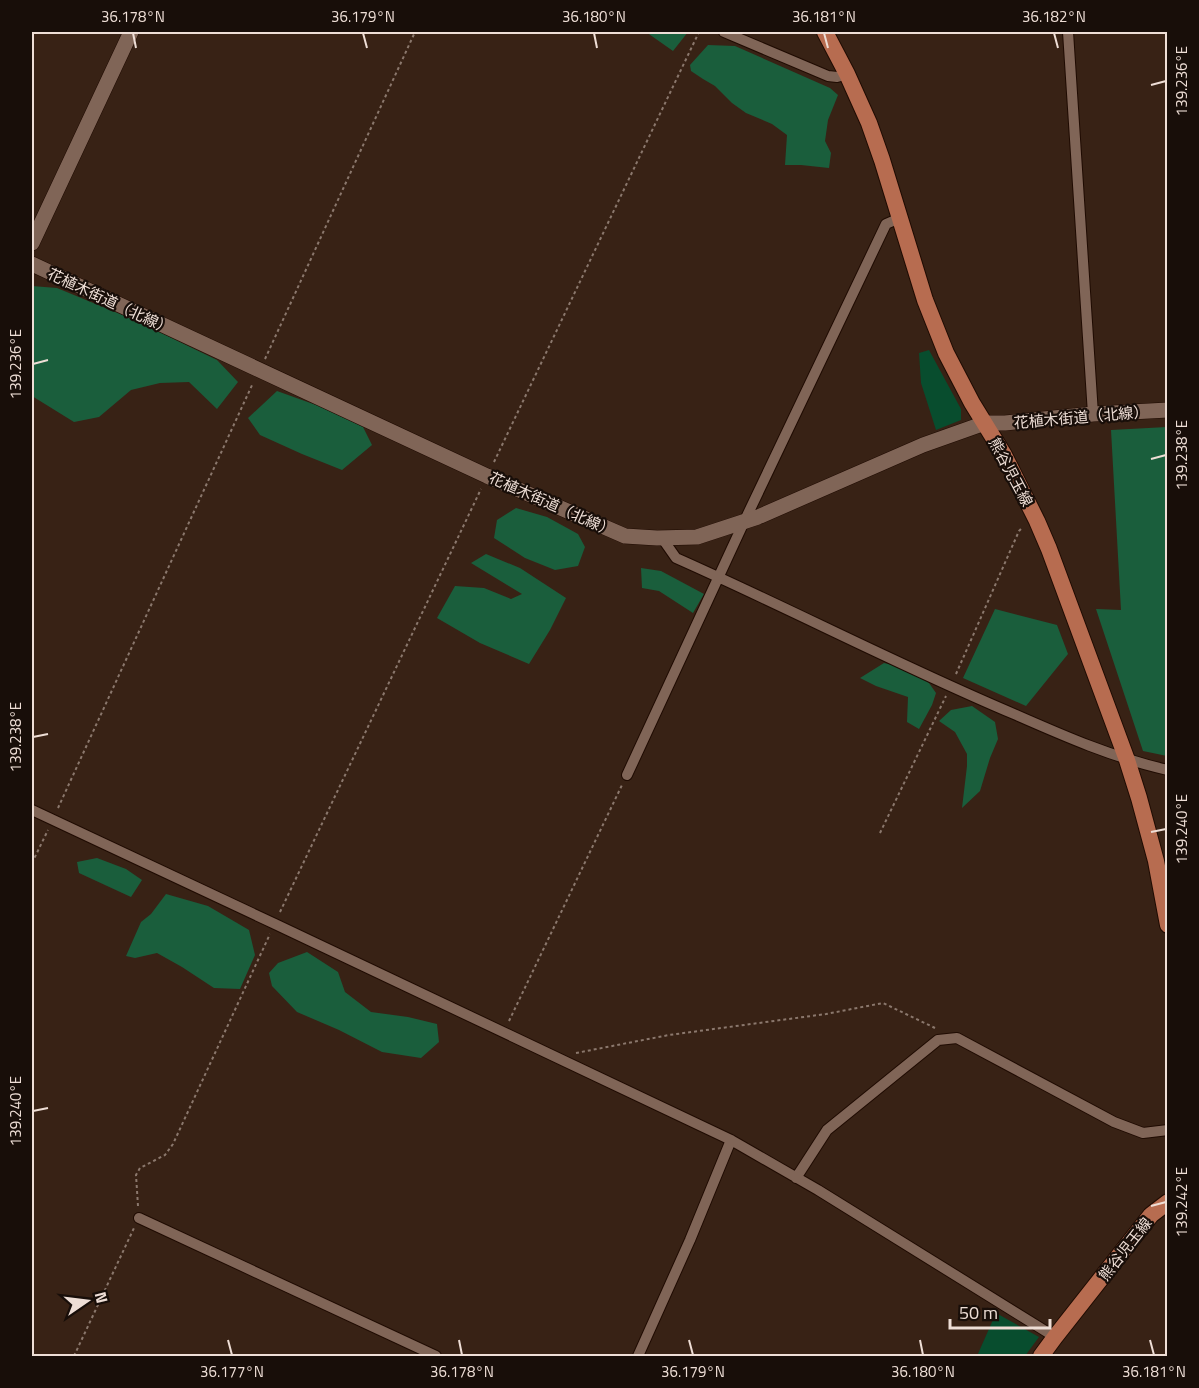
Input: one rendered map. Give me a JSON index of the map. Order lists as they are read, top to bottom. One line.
{"streets":{"main road":["熊谷児玉線"],"street":["花植木街道（北線）"]},"crossings":[["花植木街道（北線）","熊谷児玉線"]],"scale_bar":"50 m","north":"right","coordinates":["36.178°N","36.179°N","36.180°N","36.181°N","36.182°N","139.236°E","139.238°E","139.240°E","139.242°E","36.177°N"]}
